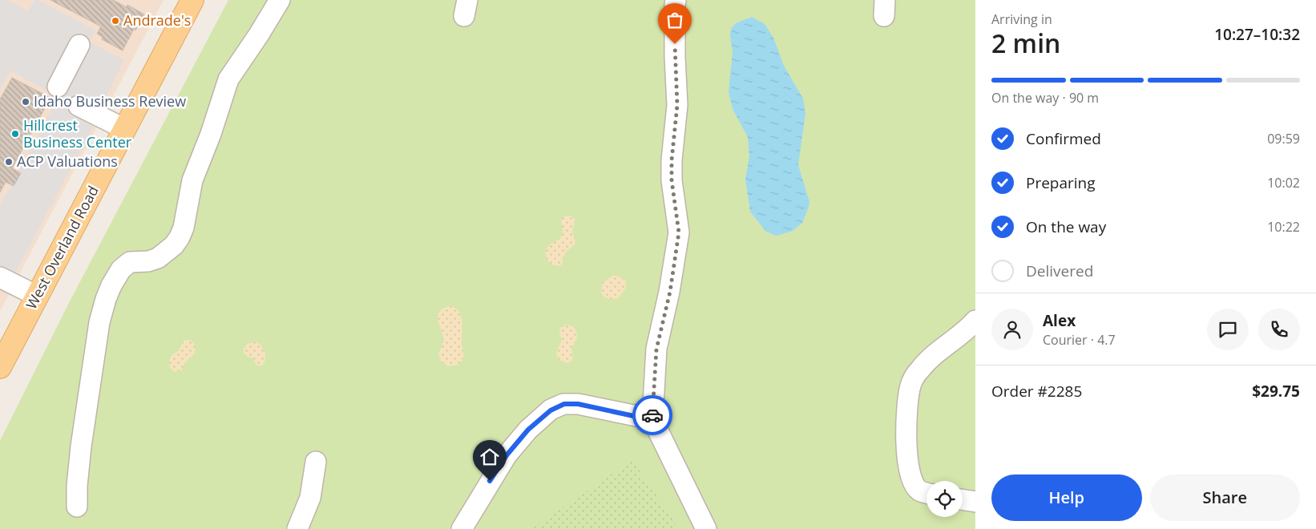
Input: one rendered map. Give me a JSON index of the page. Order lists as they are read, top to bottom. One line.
{"streets":{"main road":["West Overland Road"]},"places":["Andrade's","Idaho Business Review","Hillcrest Business Center","ACP Valuations"],"page":{"heading":["2 min","Arriving in","10:27–10:32"],"panel":["Alex","Courier · 4.7","Order #2285","$29.75"],"bar":"On the way · 90 m","list":[["Confirmed","09:59"],["Preparing","10:02"],["On the way","10:22"],"Delivered"],"buttons":["Help","Share"]}}
